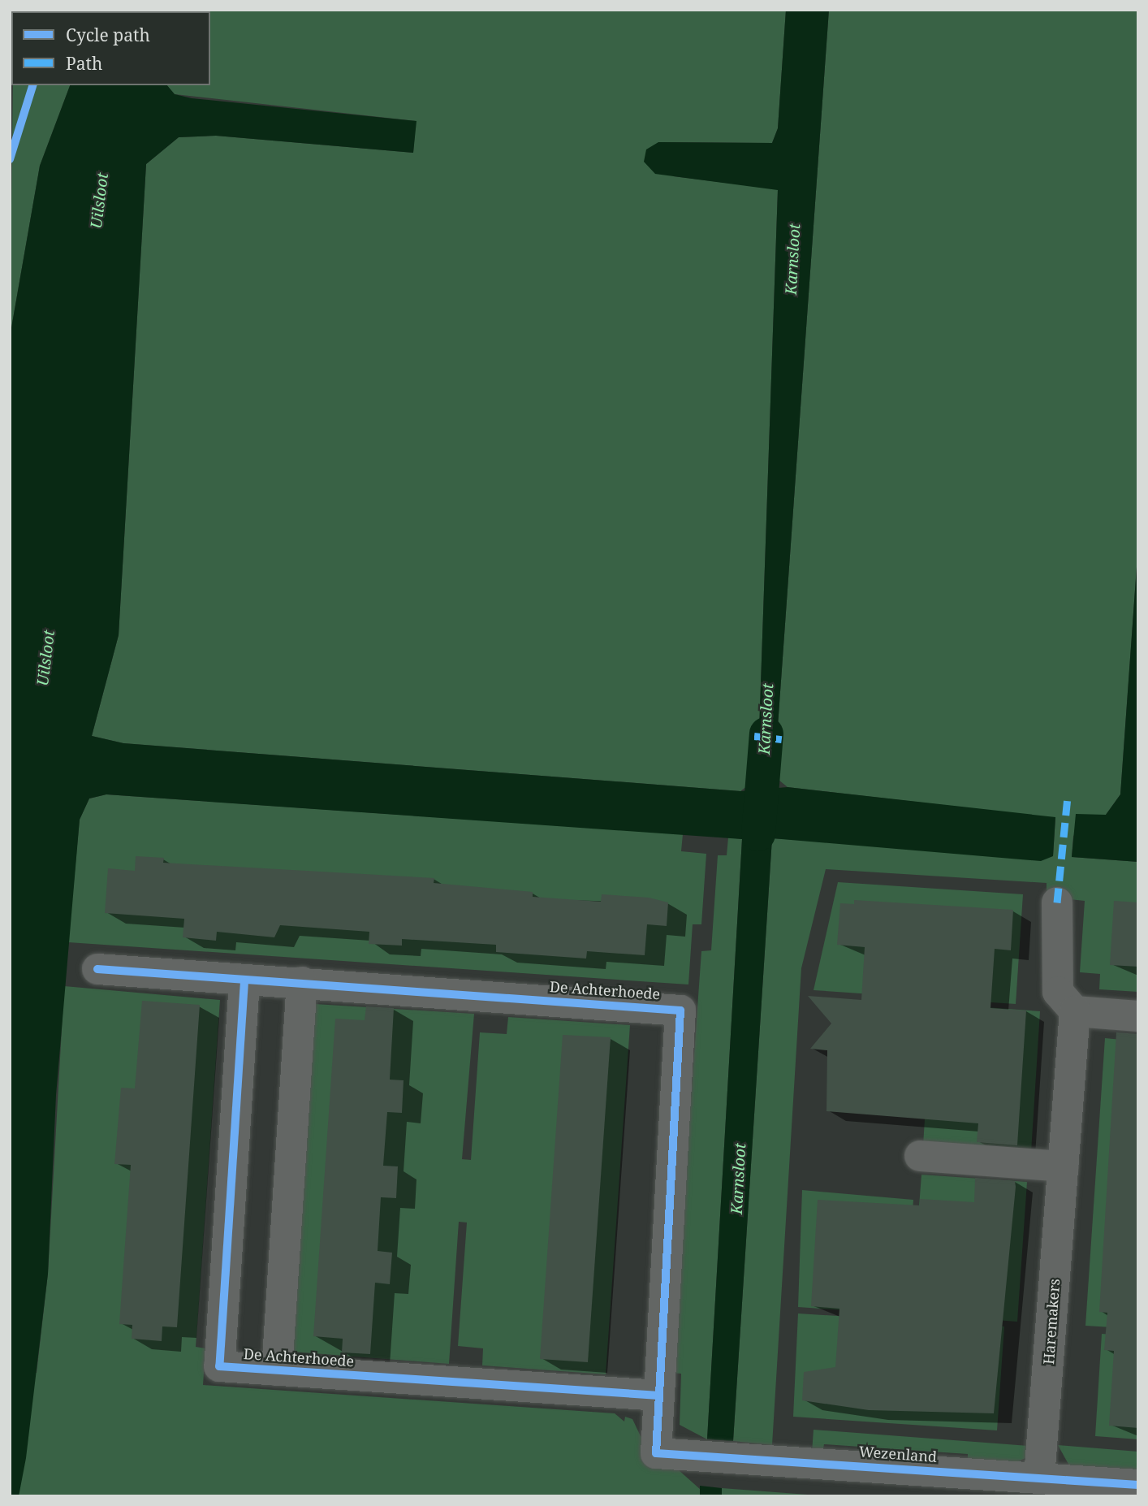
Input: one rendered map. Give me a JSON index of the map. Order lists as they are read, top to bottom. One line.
{"streets":{"street":["De Achterhoede","Haremakers","Wezenland"]},"crossings":[["De Achterhoede","Wezenland"],["Haremakers","Wezenland"]],"water":["Uilsloot","Karnsloot"],"legend":["Cycle path","Path"]}
